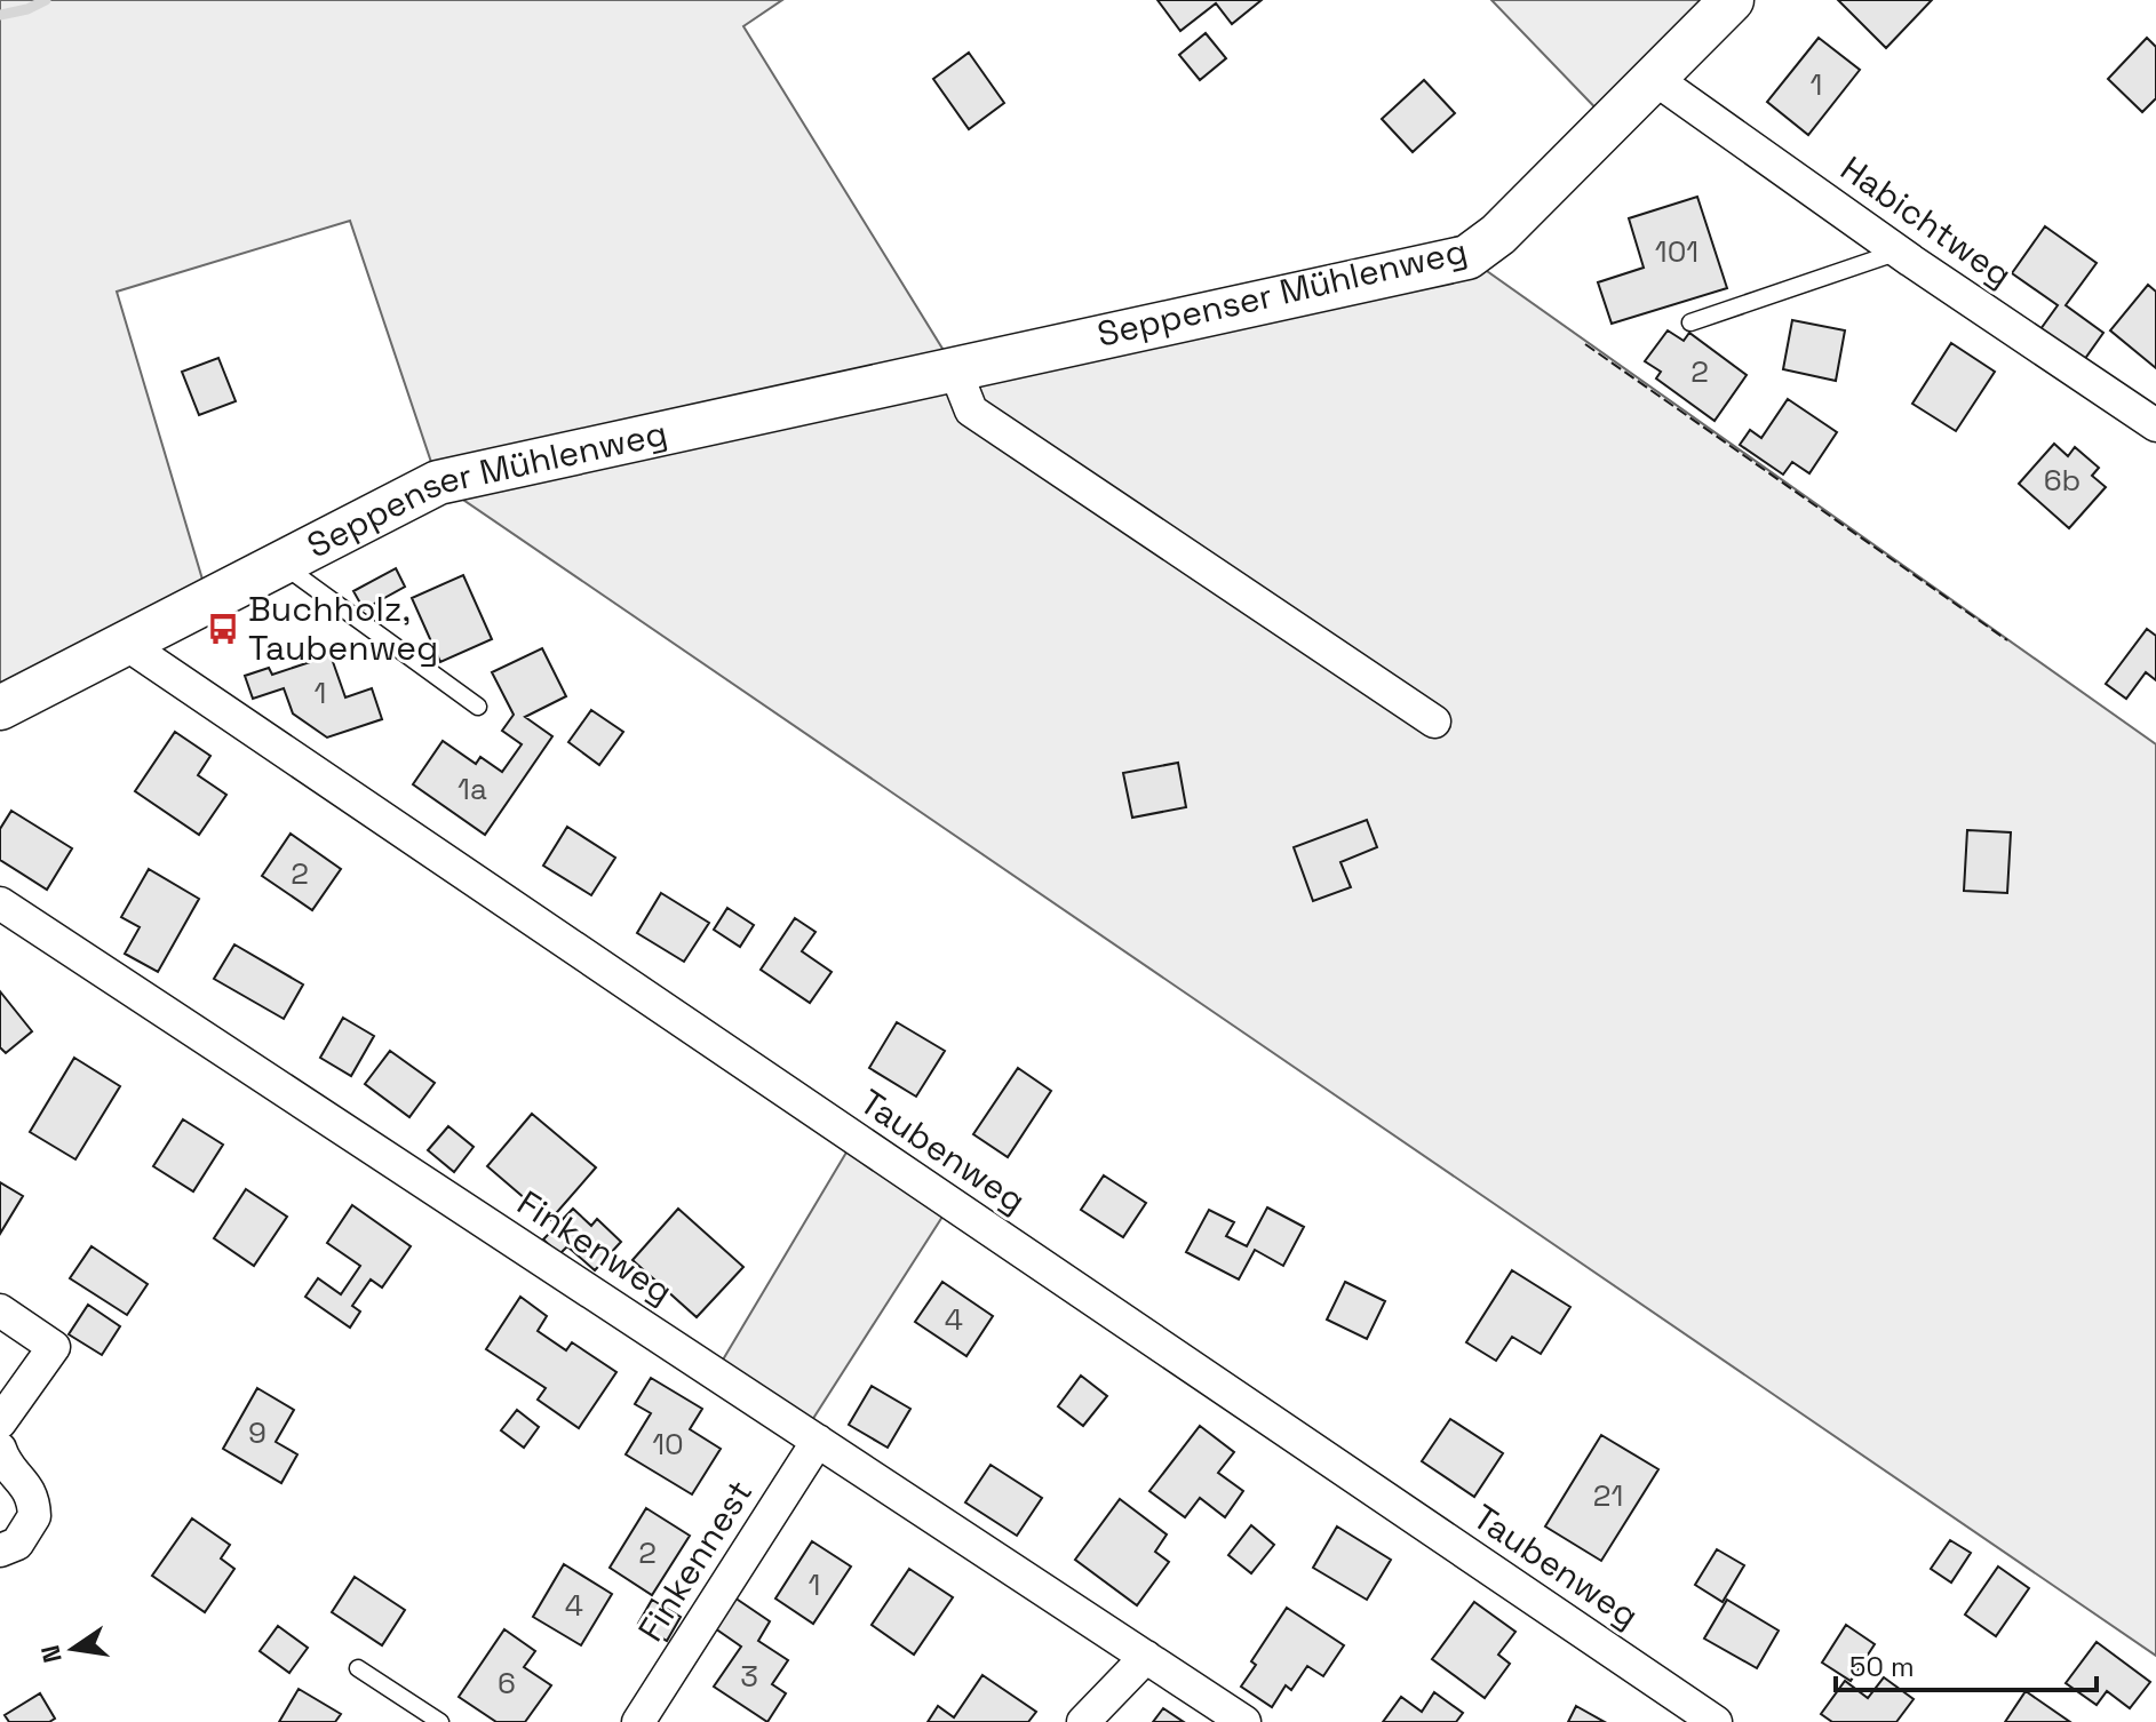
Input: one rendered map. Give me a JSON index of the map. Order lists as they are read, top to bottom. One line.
{"streets":{"street":["Habichtweg","Seppenser Mühlenweg","Taubenweg","Finkenweg","Finkennest"]},"crossings":[["Habichtweg","Seppenser Mühlenweg"],["Seppenser Mühlenweg","Taubenweg"],["Finkenweg","Finkennest"]],"places":{"bus stop":["Buchholz, Taubenweg"]},"house_numbers":["1","101","2","6b","1","1a","2","4","9","10","21","2","1","4","3","6"],"scale_bar":"50 m","north":"left"}
